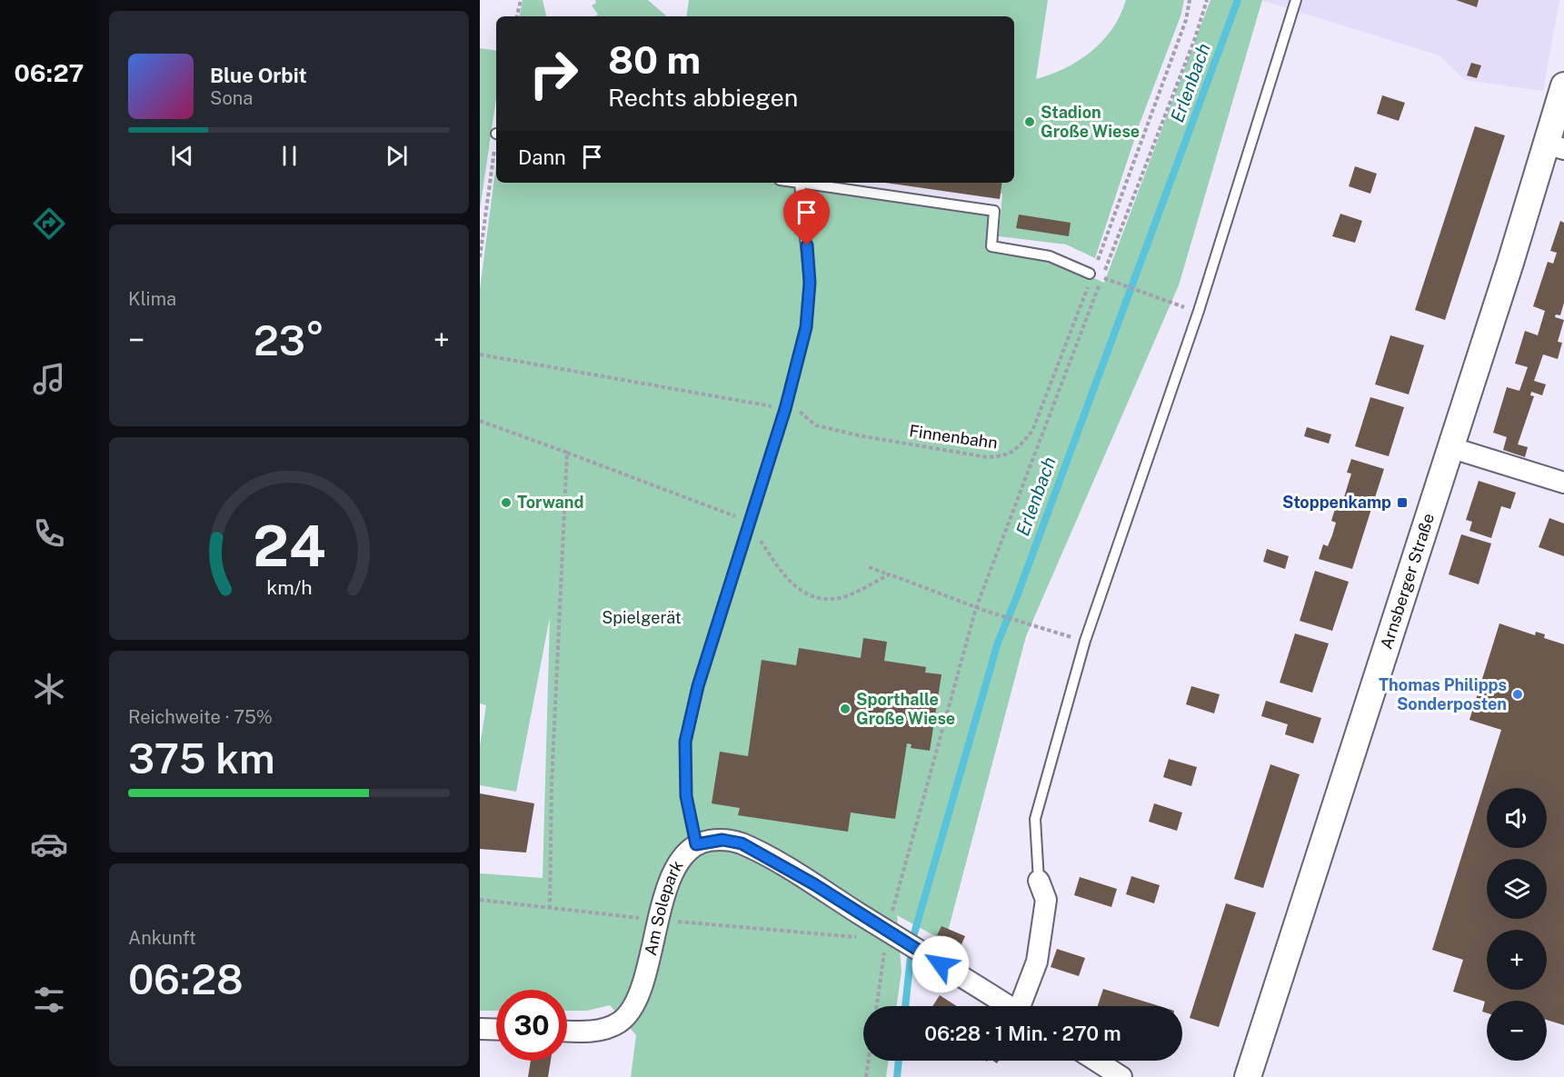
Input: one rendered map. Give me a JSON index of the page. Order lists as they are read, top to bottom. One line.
{"streets":{"street":["Arnsberger Straße","Am Solepark"],"path":["Finnenbahn"]},"water":["Erlenbach"],"parks":["Spielgerät"],"places":{"other":["Stadion Große Wiese","Torwand","Thomas Philipps Sonderposten","Sporthalle Große Wiese"],"transit":["Stoppenkamp"]},"page":{"tabs":"06:27","turn":["80 m","Rechts abbiegen"],"song":["Blue Orbit","Sona"],"then":"Dann","tile":["Klima",["Reichweite · 75%","375 km"],["Ankunft","06:28"]],"heat":["−","23°","+"],"map_buttons":["+","−"],"limit":"30","trip":"06:28 · 1 Min. · 270 m","gauge":["24","km/h"]}}
